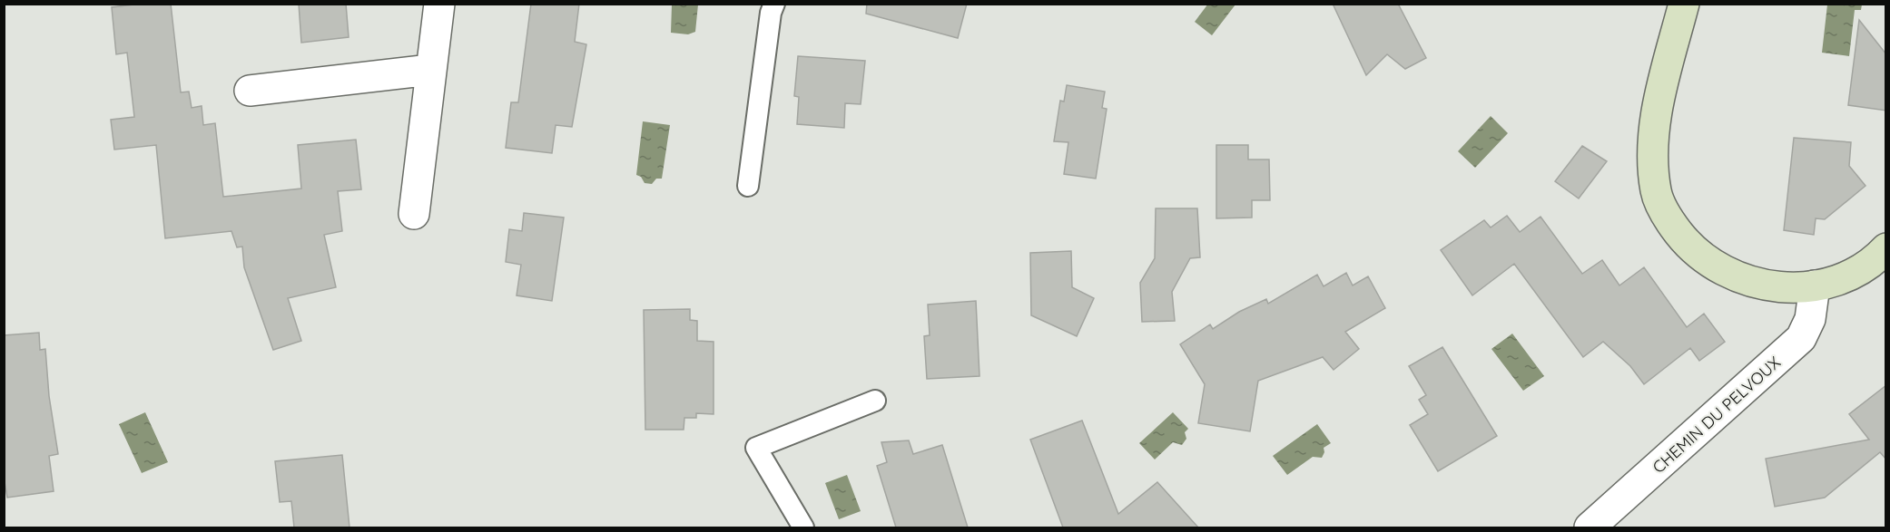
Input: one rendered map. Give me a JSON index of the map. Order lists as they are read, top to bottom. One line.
{"streets":{"street":["CHEMIN DU PELVOUX"]}}
